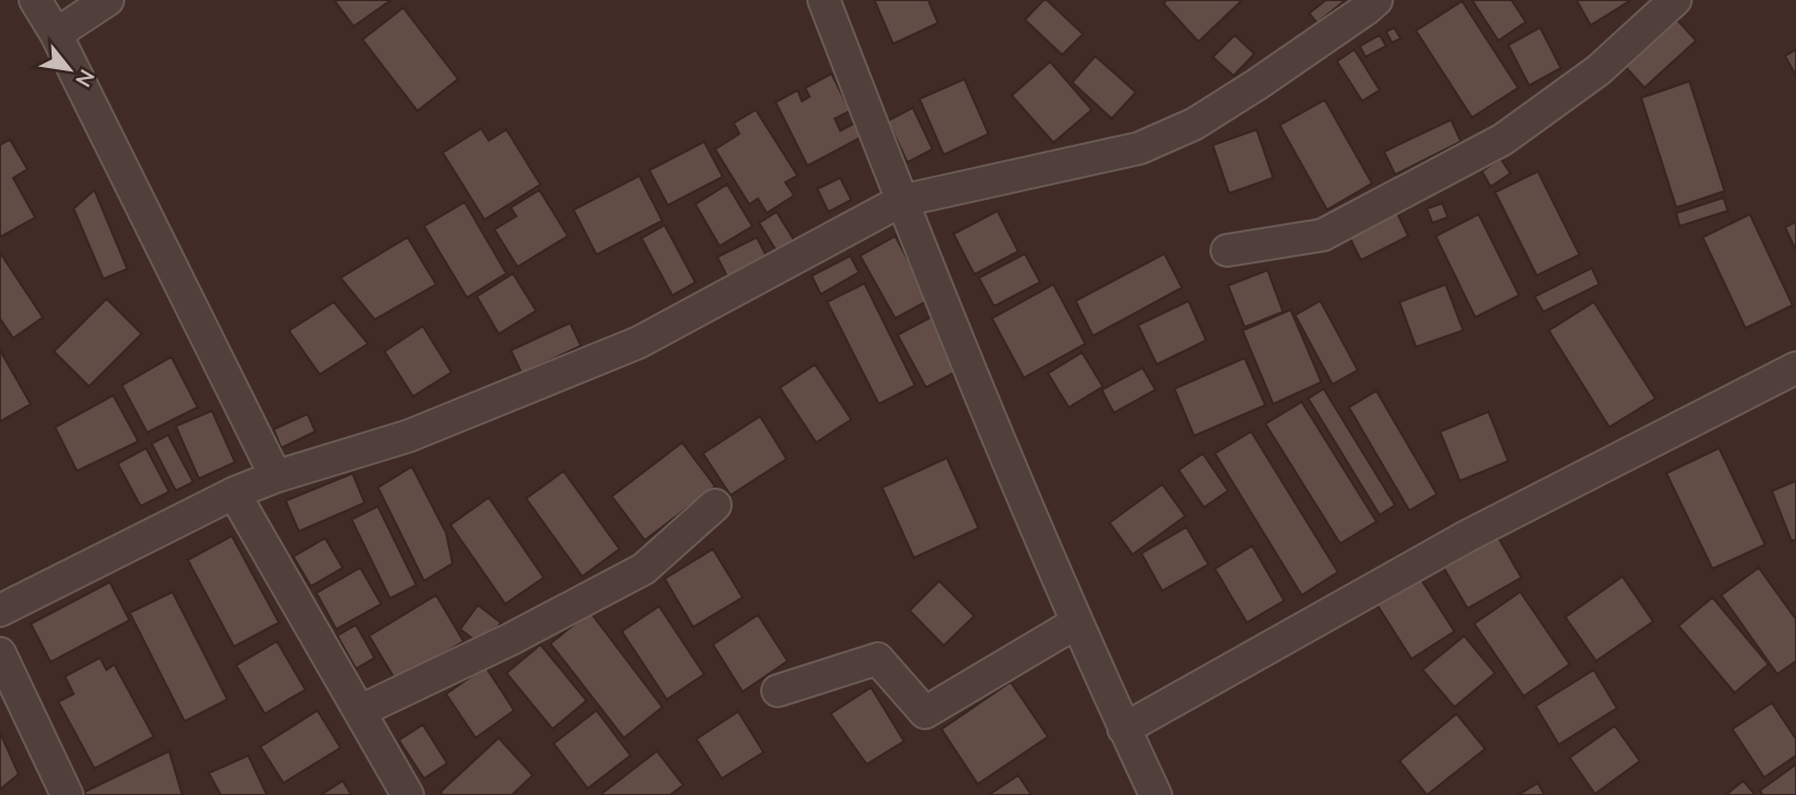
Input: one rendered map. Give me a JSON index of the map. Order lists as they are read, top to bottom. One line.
{"north":"bottom right"}
